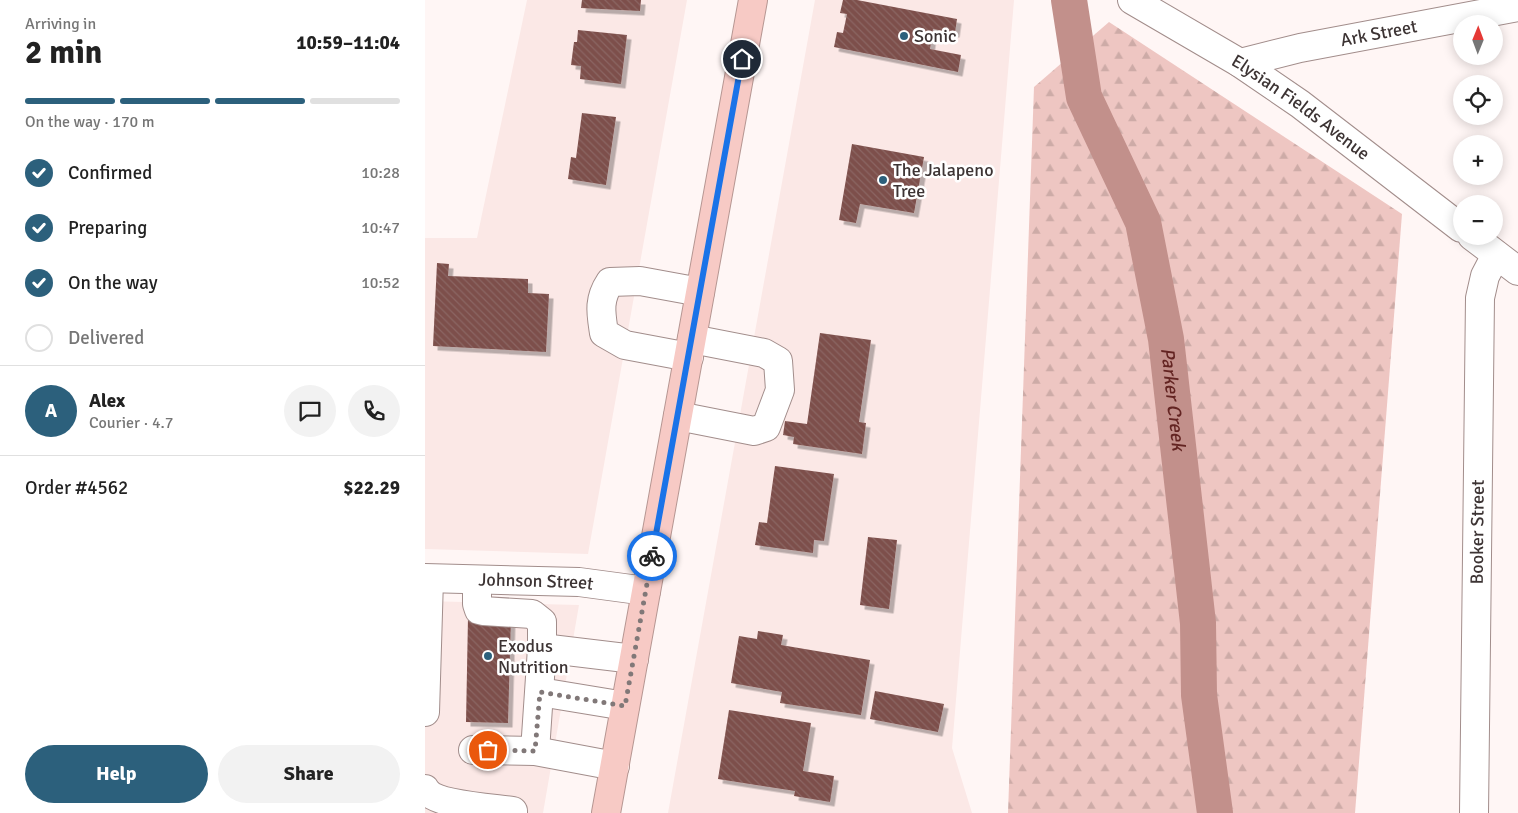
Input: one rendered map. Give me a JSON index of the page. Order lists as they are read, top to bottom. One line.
{"streets":{"street":["Ark Street","Elysian Fields Avenue","Booker Street","Johnson Street"]},"crossings":[["Ark Street","Elysian Fields Avenue"]],"water":["Parker Creek"],"places":["Sonic","The Jalapeno Tree","Exodus Nutrition"],"north":"top","page":{"heading":["2 min","Arriving in","10:59–11:04"],"panel":["Alex","Courier · 4.7","Order #4562","$22.29"],"map_buttons":["+","−"],"bar":"On the way · 170 m","list":[["Confirmed","10:28"],["Preparing","10:47"],["On the way","10:52"],"Delivered"],"round":"A","buttons":["Help","Share"]}}
